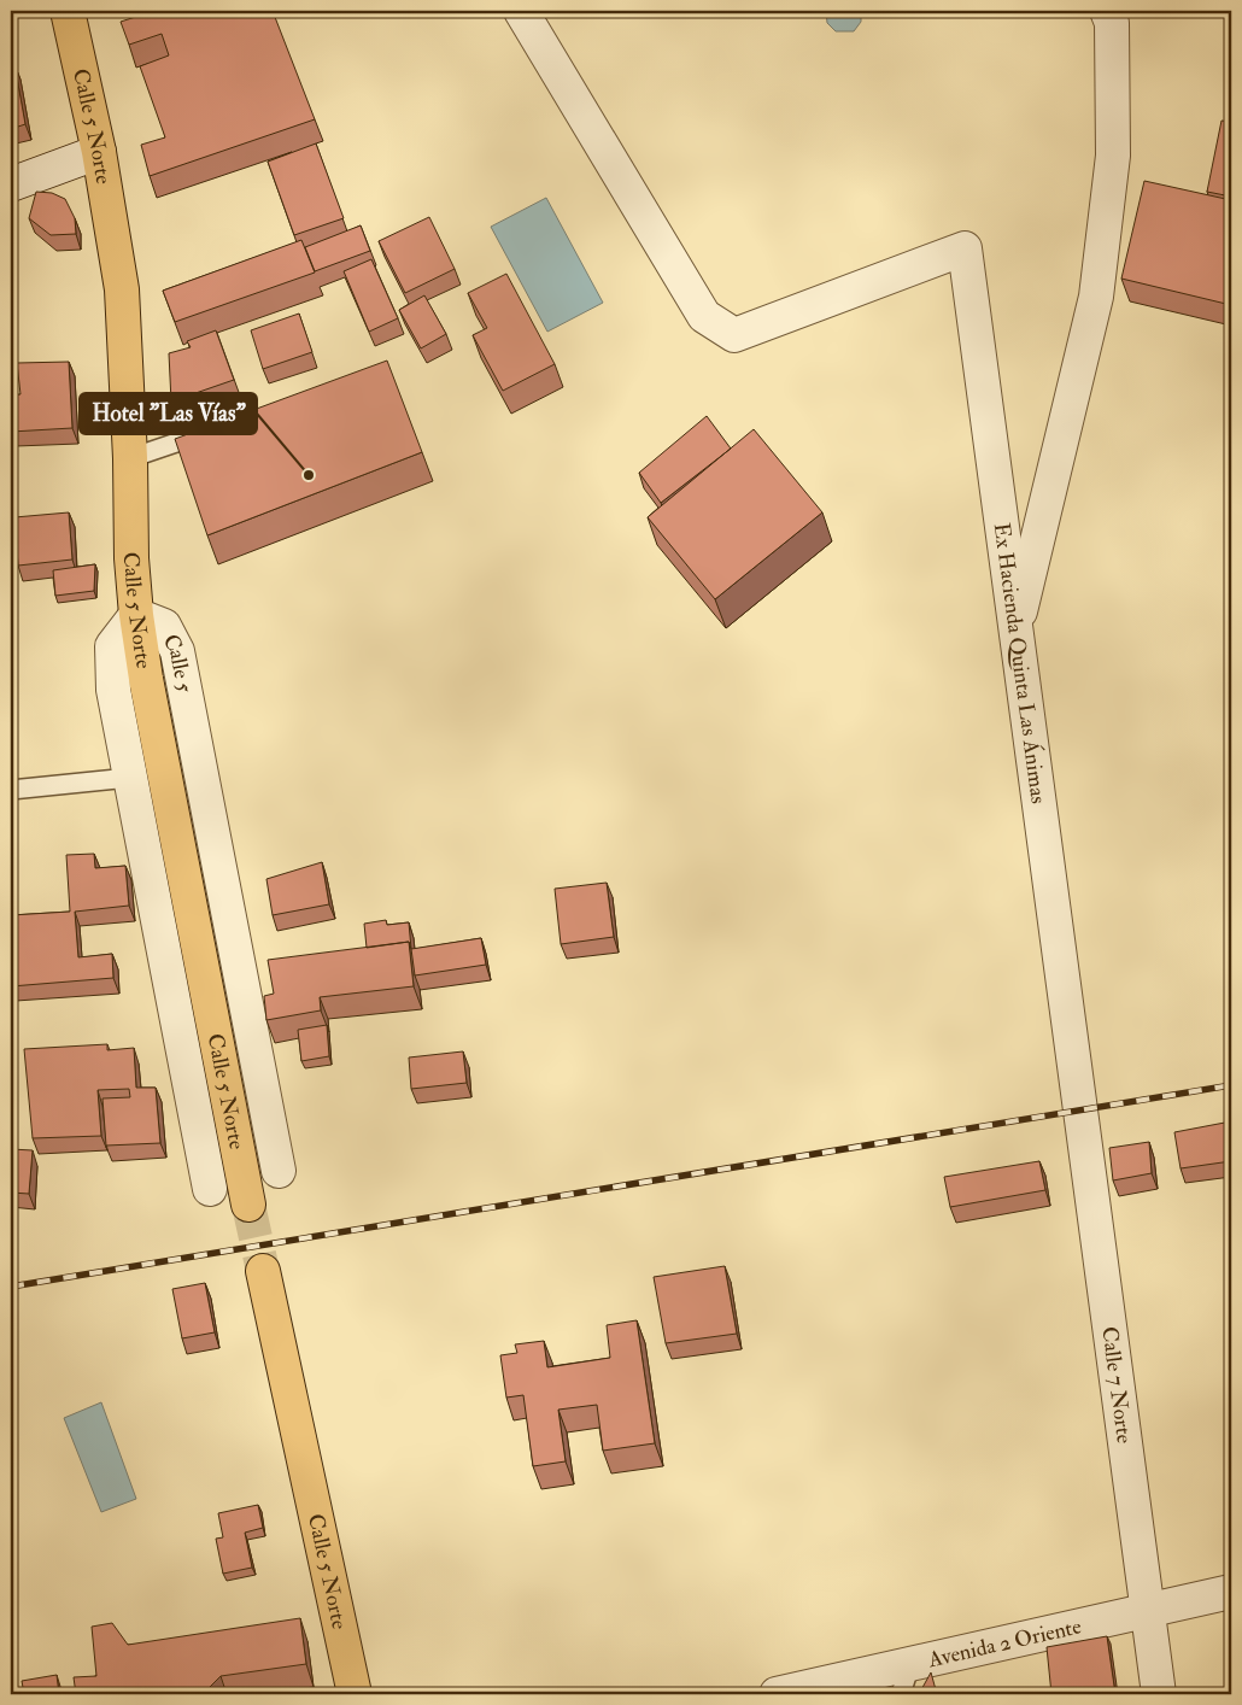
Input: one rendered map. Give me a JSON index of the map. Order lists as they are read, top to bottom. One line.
{"streets":{"main road":["Calle 5 Norte"],"street":["Ex Hacienda Quinta Las Ánimas","Calle 5","Calle 7 Norte","Avenida 2 Oriente"]},"crossings":[["Calle 5 Norte","Calle 5"],["Ex Hacienda Quinta Las Ánimas","Calle 7 Norte"],["Calle 7 Norte","Avenida 2 Oriente"]],"places":["Hotel \"Las Vías\""]}
